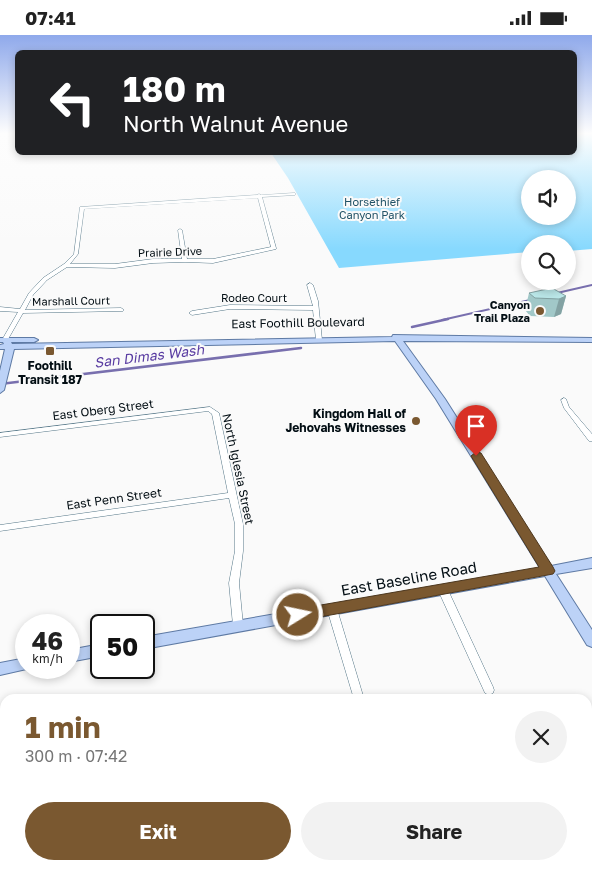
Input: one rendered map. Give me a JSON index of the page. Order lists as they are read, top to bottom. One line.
{"streets":{"main road":["East Foothill Boulevard","East Baseline Road"],"street":["Prairie Drive","Rodeo Court","Marshall Court","East Oberg Street","North Iglesia Street","East Penn Street"]},"crossings":[["East Oberg Street","North Iglesia Street"],["North Iglesia Street","East Penn Street"],["North Iglesia Street","East Baseline Road"]],"water":["San Dimas Wash"],"parks":["Horsethief Canyon Park"],"places":{"other":["Canyon Trail Plaza","Kingdom Hall of Jehovahs Witnesses"],"transit":["Foothill Transit 187"]},"page":{"status":"07:41","turn":["180 m","North Walnut Avenue"],"speed":"46 km/h","limit":"50","heading":["1 min","300 m · 07:42"],"buttons":["Exit","Share"]}}
